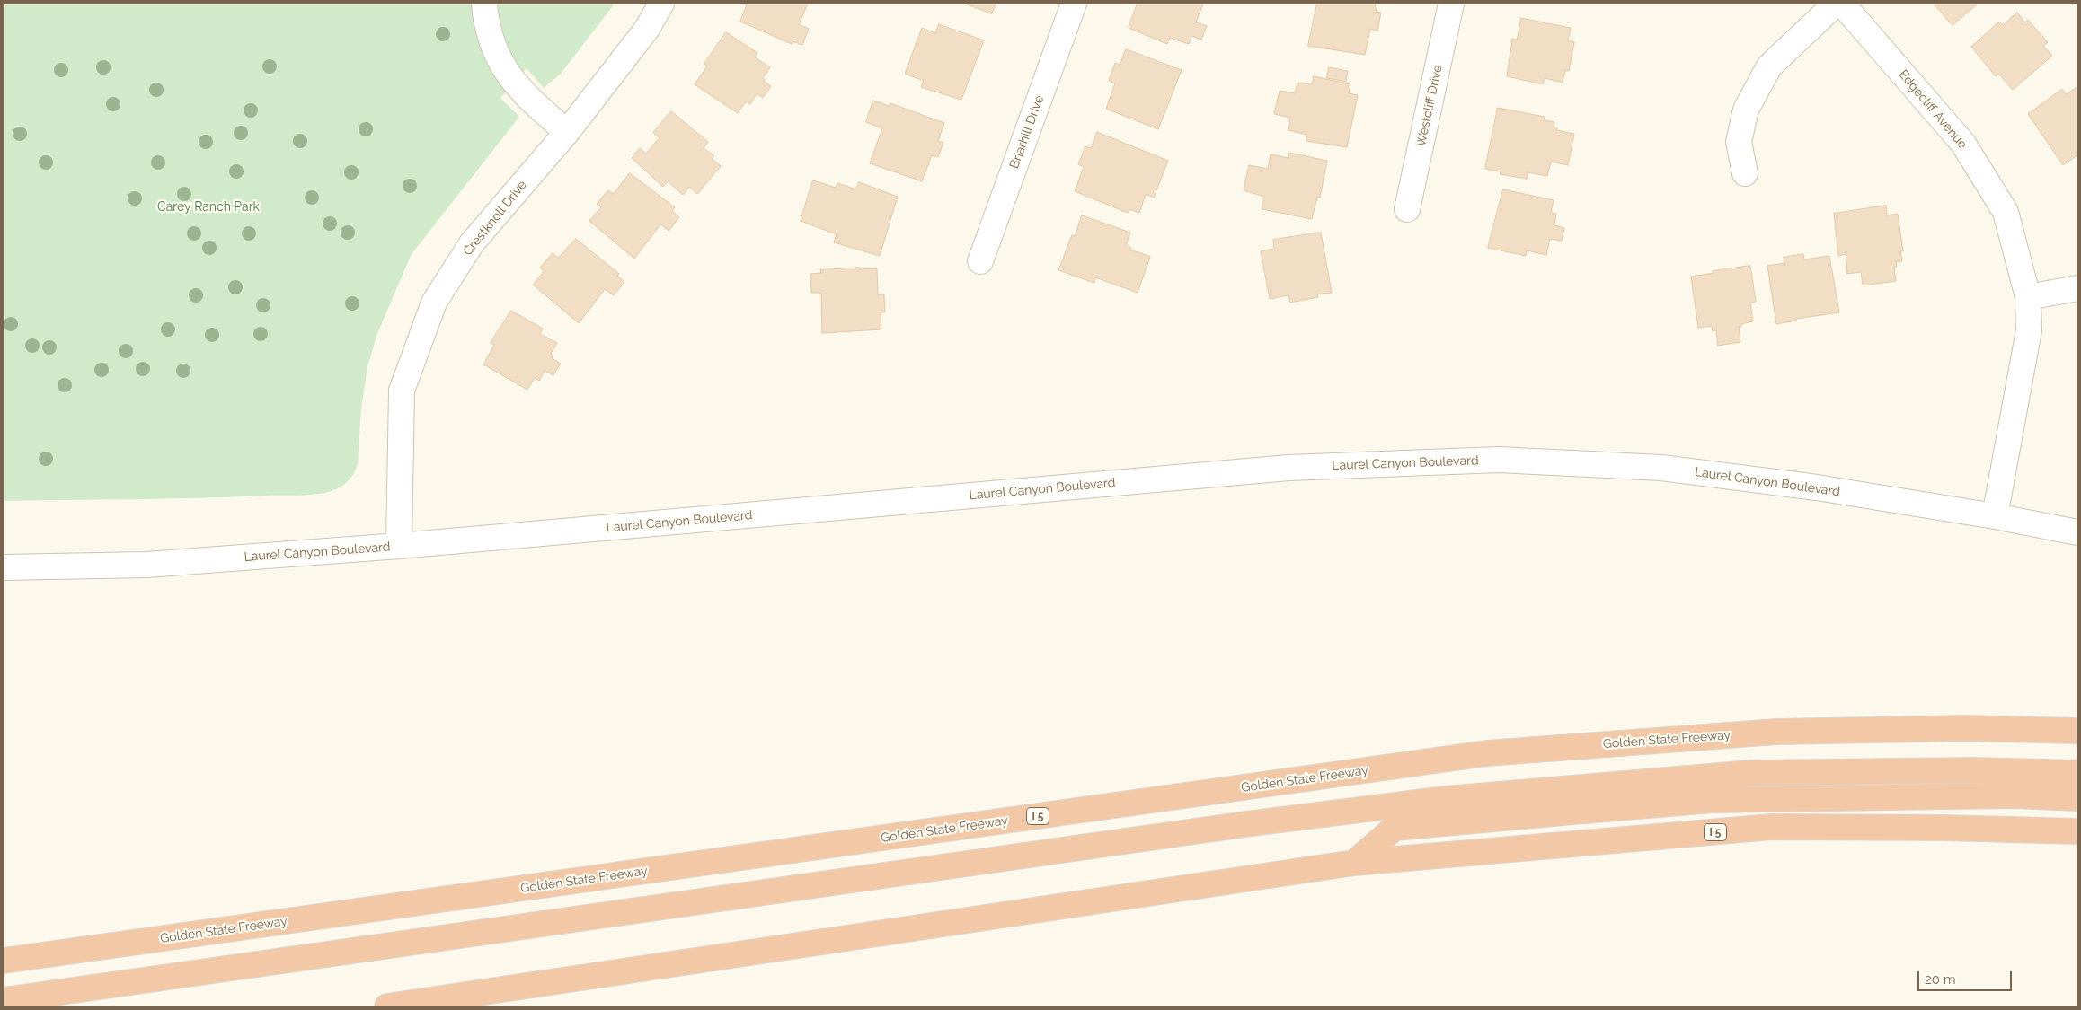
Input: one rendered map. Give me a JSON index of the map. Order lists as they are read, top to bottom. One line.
{"streets":{"highway":["Golden State Freeway","I 5"],"street":["Westcliff Drive","Edgecliff Avenue","Briarhill Drive","Crestknoll Drive","Laurel Canyon Boulevard"]},"crossings":[["Edgecliff Avenue","Laurel Canyon Boulevard"],["Crestknoll Drive","Laurel Canyon Boulevard"]],"parks":["Carey Ranch Park"],"scale_bar":"20 m"}
